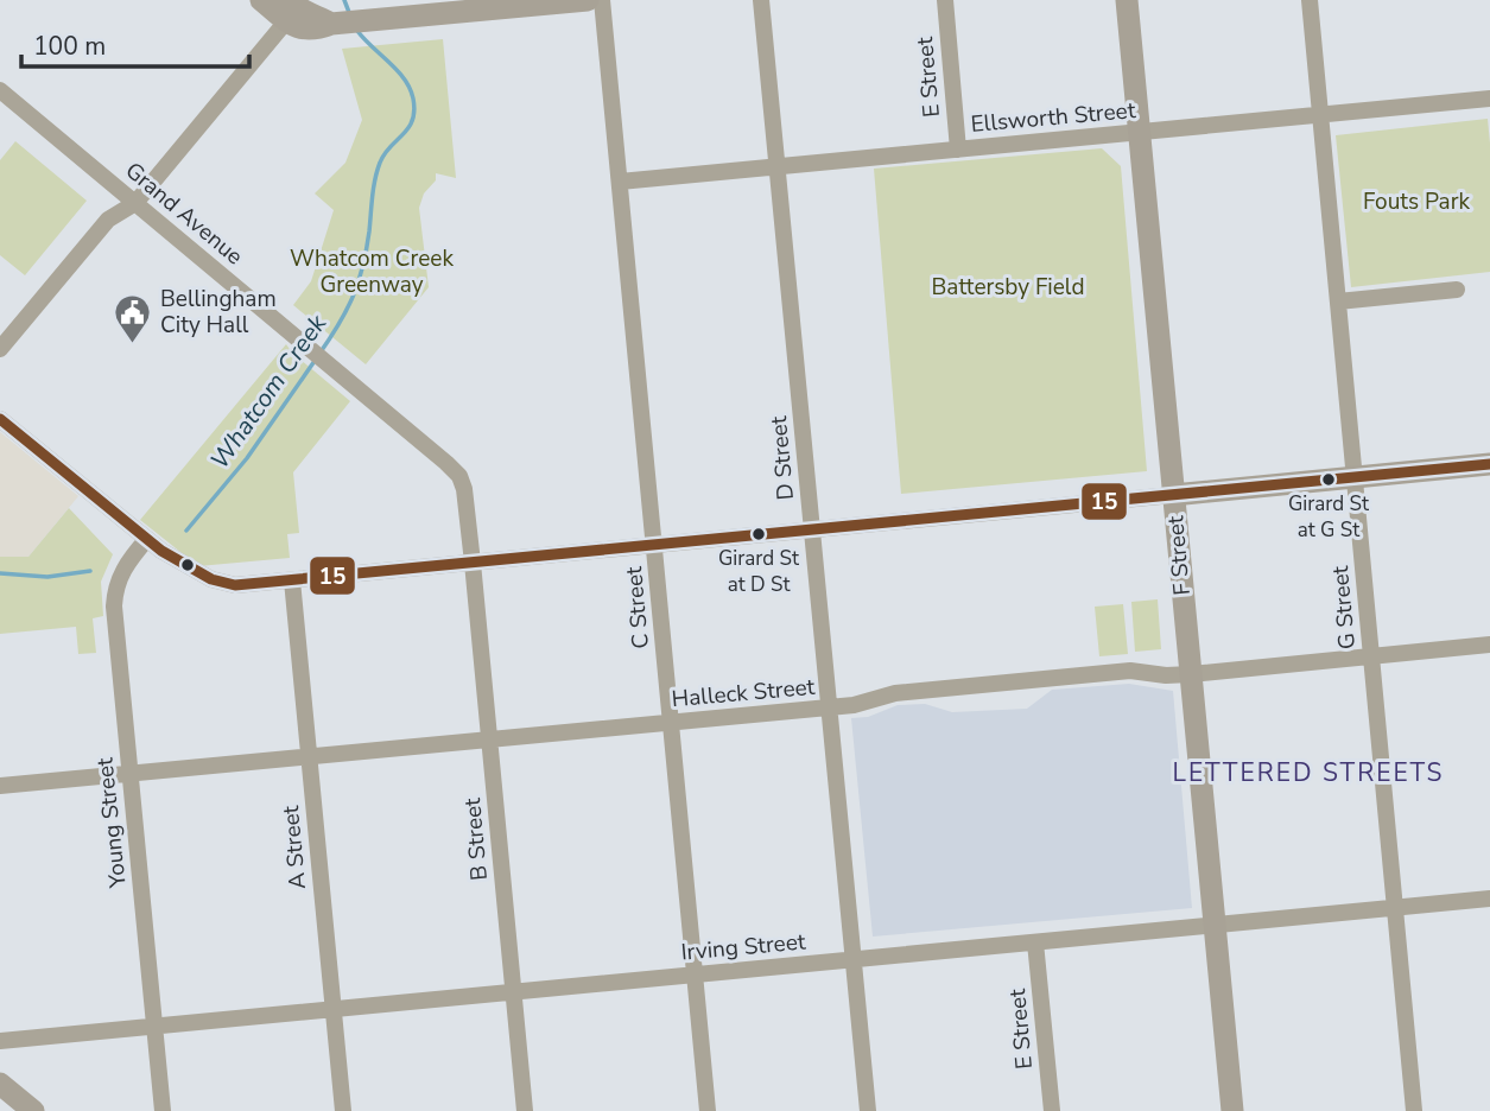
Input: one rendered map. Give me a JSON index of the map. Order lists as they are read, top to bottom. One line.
{"streets":{"street":["E Street","Ellsworth Street","Grand Avenue","D Street","F Street","C Street","G Street","Halleck Street","Young Street","B Street","A Street","Irving Street"]},"crossings":[["E Street","Ellsworth Street"],["E Street","Irving Street"],["Ellsworth Street","D Street"],["Ellsworth Street","F Street"],["Ellsworth Street","C Street"],["Ellsworth Street","G Street"],["Grand Avenue","B Street"],["D Street","Halleck Street"],["D Street","Irving Street"],["F Street","Halleck Street"],["F Street","Irving Street"],["C Street","Halleck Street"],["C Street","Irving Street"],["G Street","Halleck Street"],["G Street","Irving Street"],["Halleck Street","Young Street"],["Halleck Street","B Street"],["Halleck Street","A Street"],["Young Street","Irving Street"],["B Street","Irving Street"],["A Street","Irving Street"]],"districts":["LETTERED STREETS"],"water":["Whatcom Creek"],"parks":["Fouts Park","Whatcom Creek Greenway","Battersby Field"],"places":{"public building":["Bellingham City Hall"],"other":["Girard St at G St","Girard St at D St"]},"lines":["transit line 15"],"scale_bar":"100 m"}
